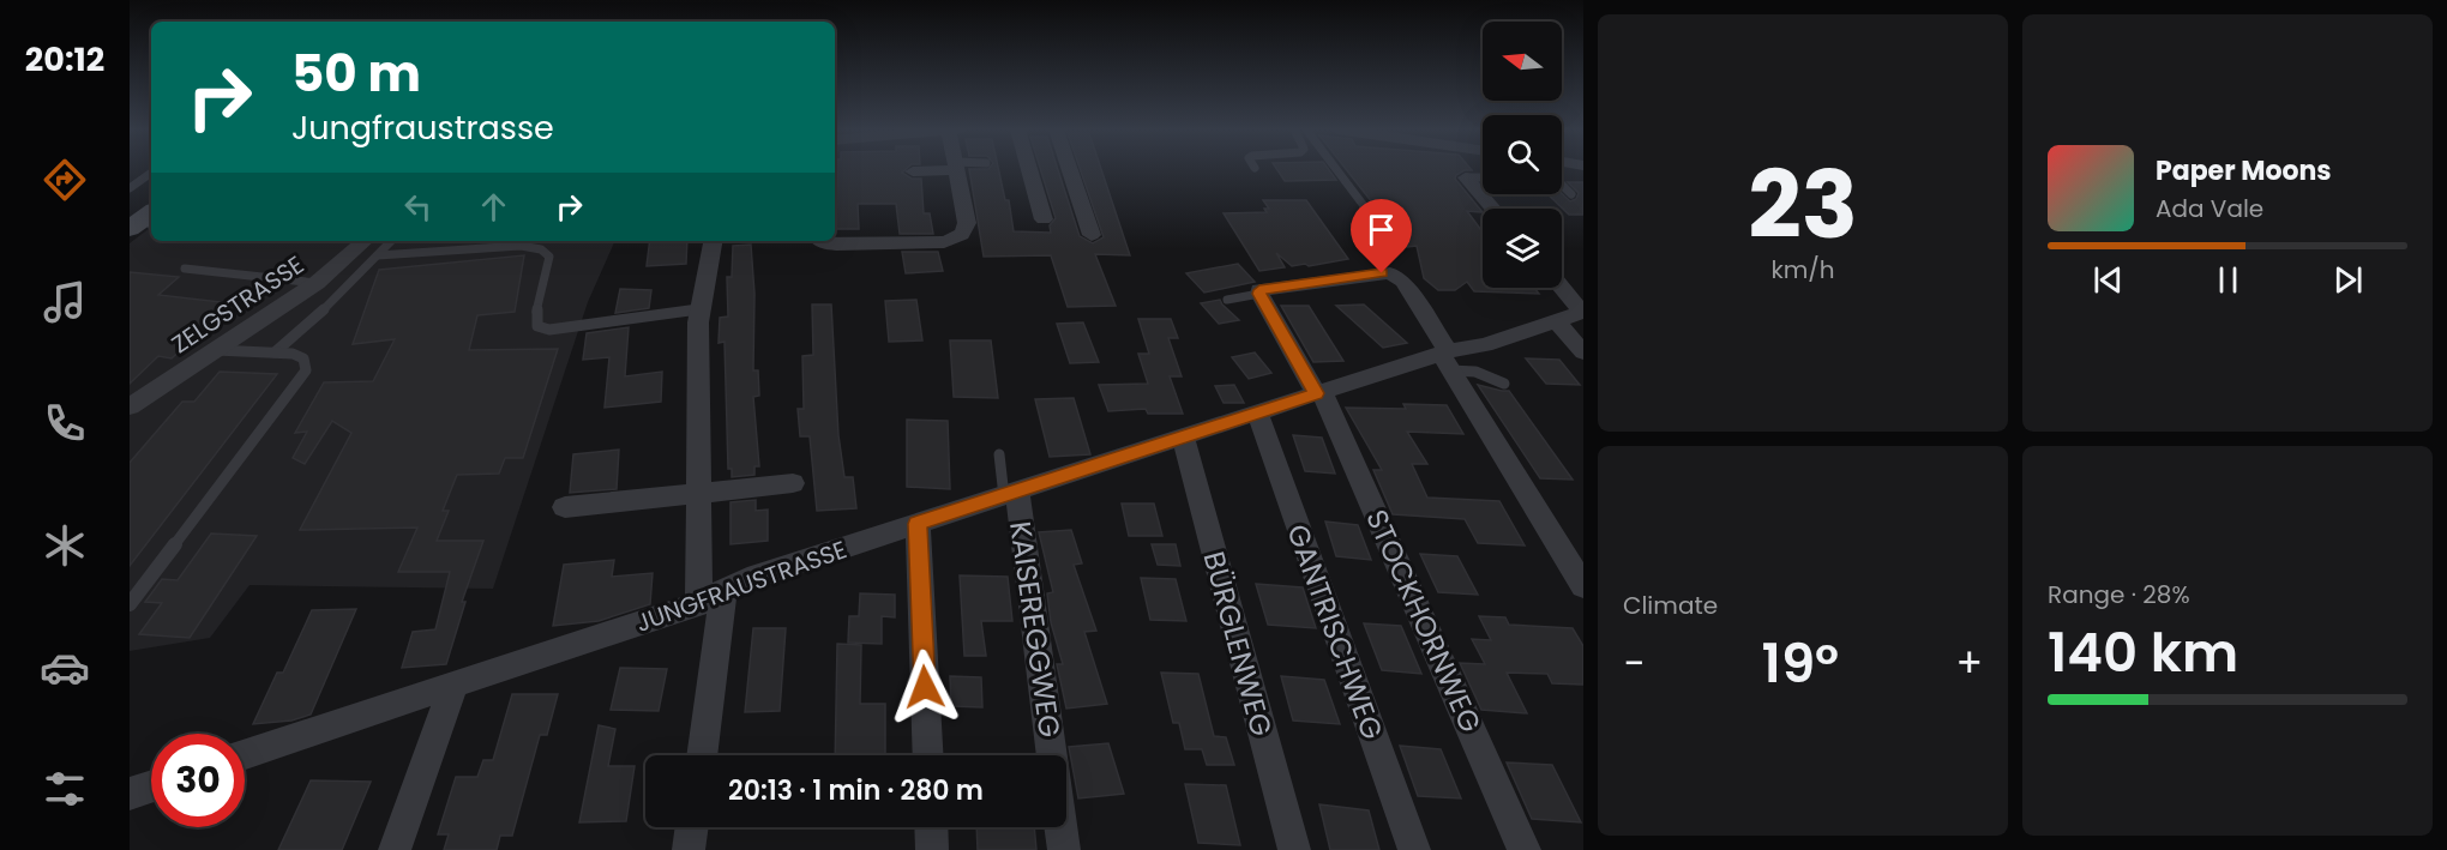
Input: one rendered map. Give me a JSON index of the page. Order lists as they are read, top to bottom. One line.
{"streets":{"street":["ZELGSTRASSE","JUNGFRAUSTRASSE","STOCKHORNWEG","KAISEREGGWEG","GANTRISCHWEG","BÜRGLENWEG"]},"crossings":[["JUNGFRAUSTRASSE","STOCKHORNWEG"],["JUNGFRAUSTRASSE","KAISEREGGWEG"],["JUNGFRAUSTRASSE","GANTRISCHWEG"],["JUNGFRAUSTRASSE","BÜRGLENWEG"]],"north":"left","page":{"tabs":"20:12","tile":[["23","km/h"],"Climate",["Range · 28%","140 km"]],"turn":["50 m","Jungfraustrasse"],"song":["Paper Moons","Ada Vale"],"heat":["−","19°","+"],"limit":"30","trip":"20:13 · 1 min · 280 m"}}
